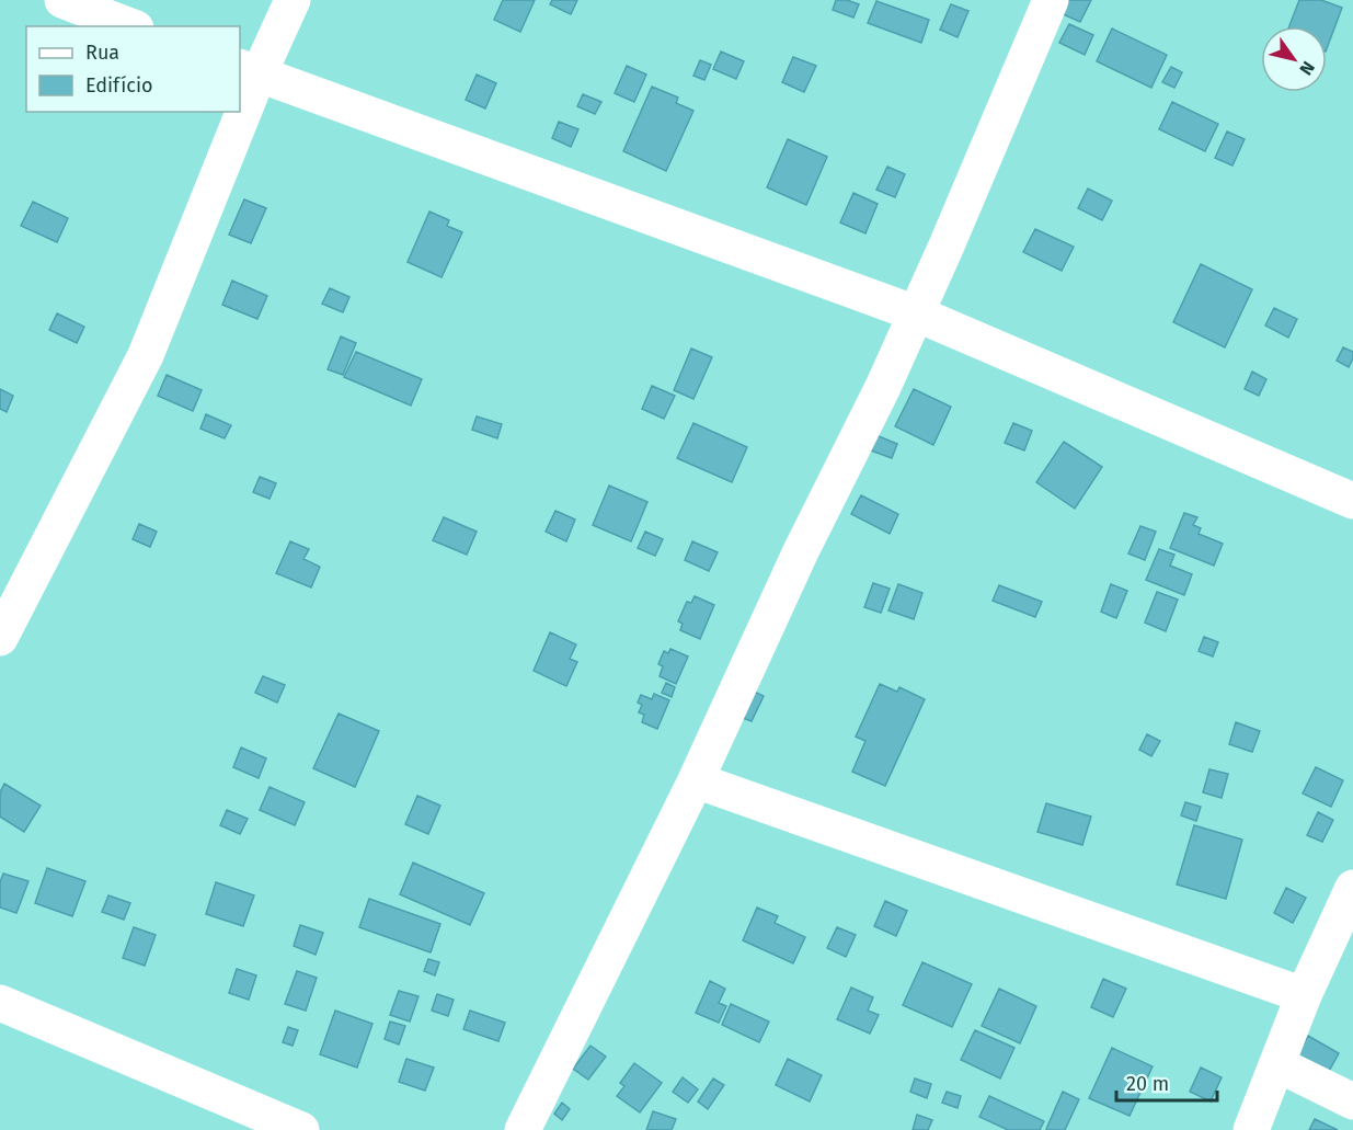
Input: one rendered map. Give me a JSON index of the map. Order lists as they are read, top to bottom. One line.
{"legend":["Rua","Edifício"],"scale_bar":"20 m","north":"bottom right"}
